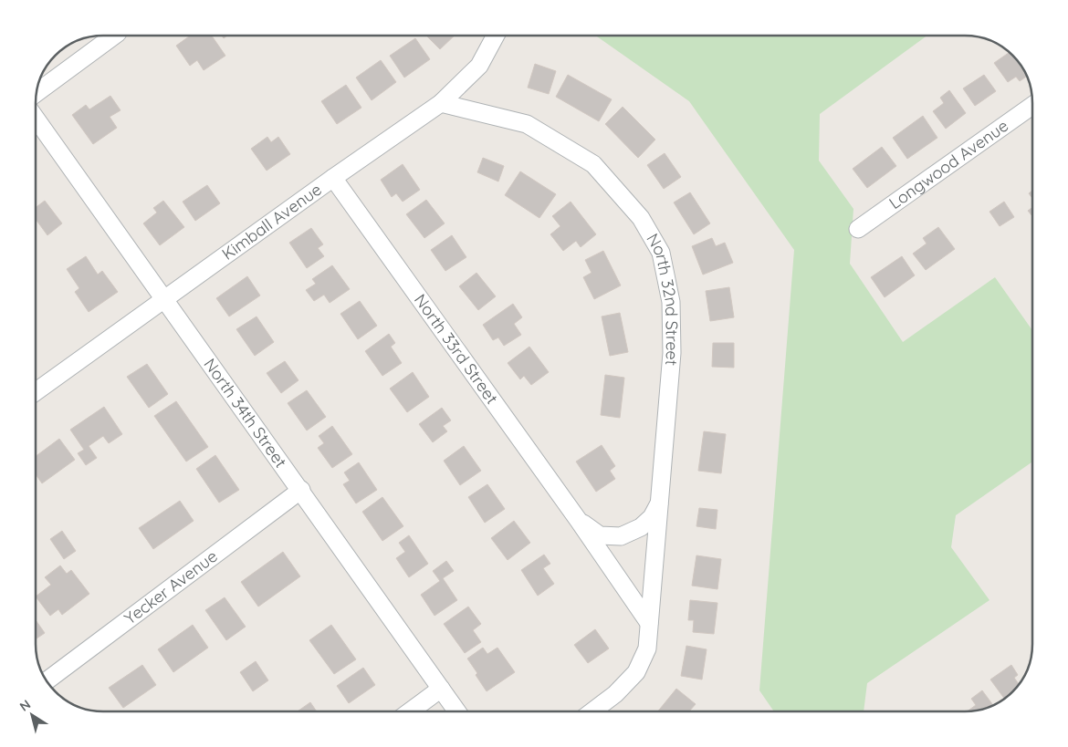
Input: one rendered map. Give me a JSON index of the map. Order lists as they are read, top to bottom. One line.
{"streets":{"street":["Longwood Avenue","Kimball Avenue","North 32nd Street","North 33rd Street","North 34th Street","Yecker Avenue"]},"crossings":[["Kimball Avenue","North 32nd Street"],["Kimball Avenue","North 33rd Street"],["Kimball Avenue","North 34th Street"],["North 32nd Street","North 33rd Street"],["North 34th Street","Yecker Avenue"]],"north":"top left"}
